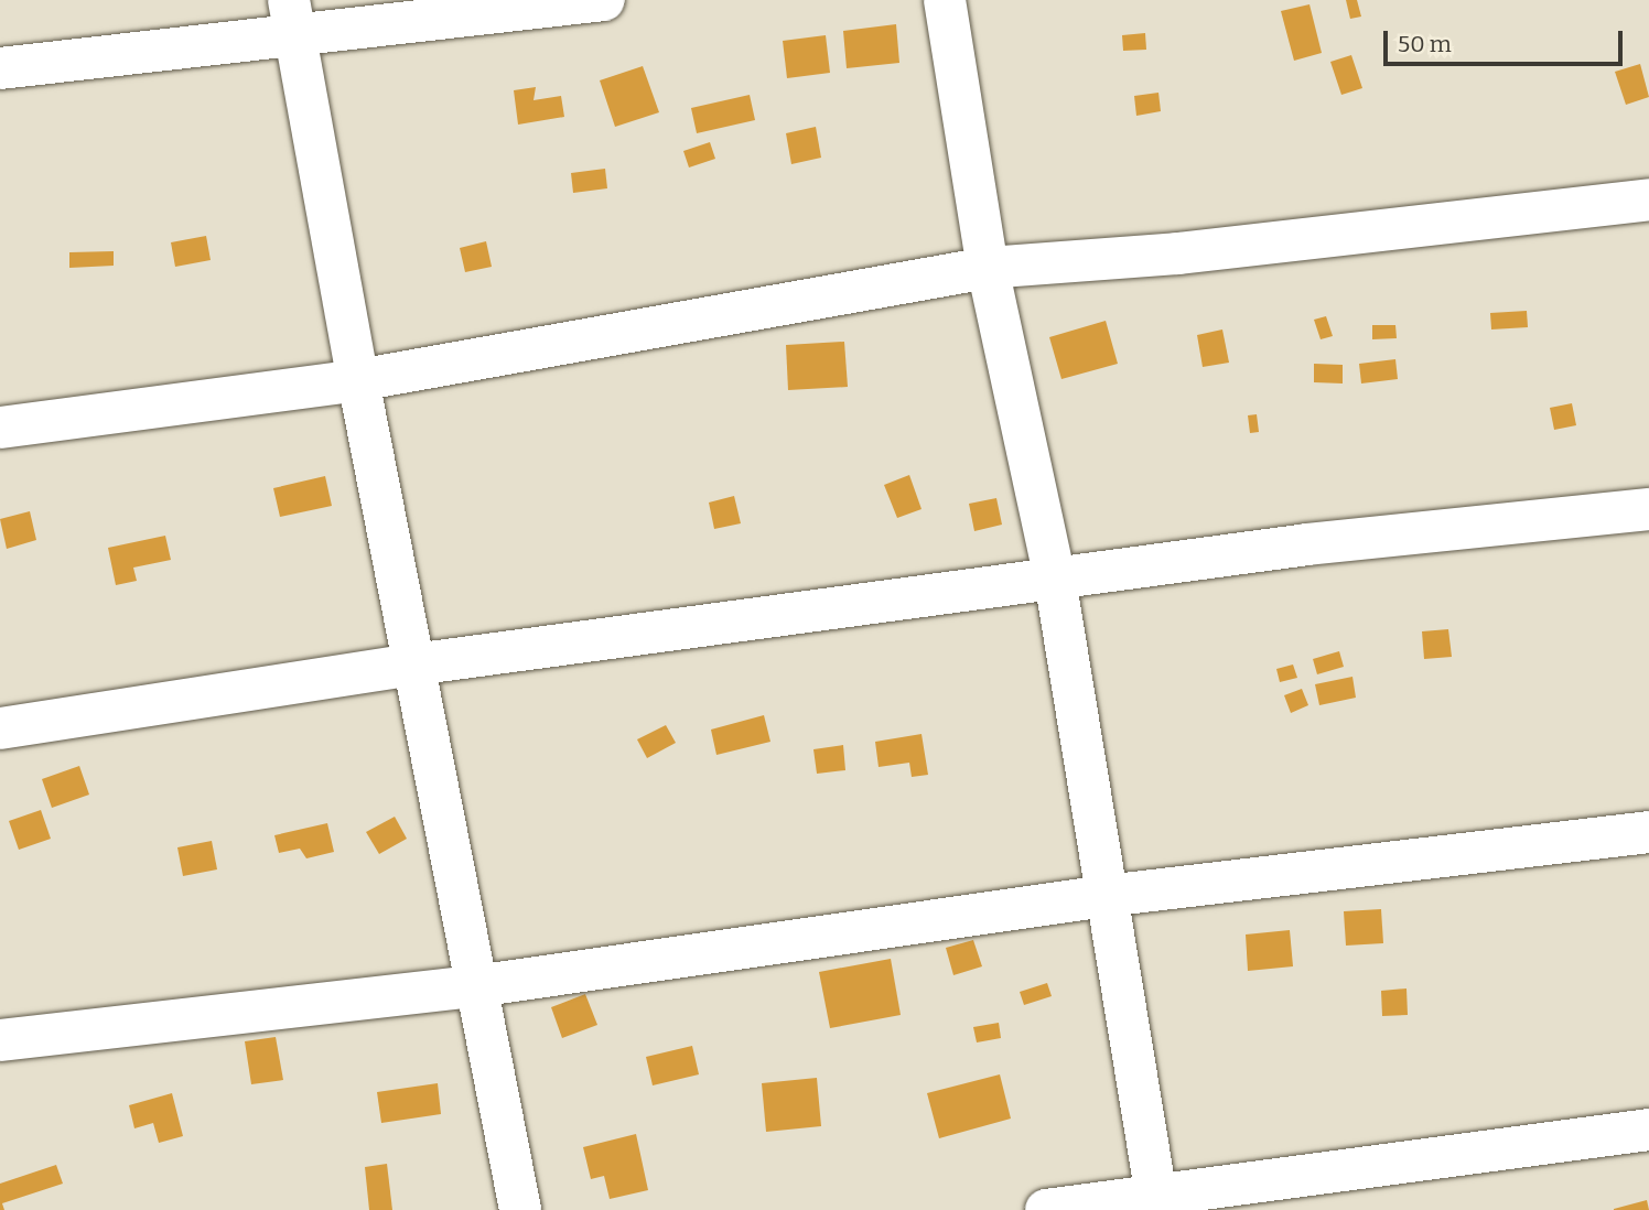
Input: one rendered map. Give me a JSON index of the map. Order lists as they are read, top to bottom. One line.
{"scale_bar":"50 m"}
